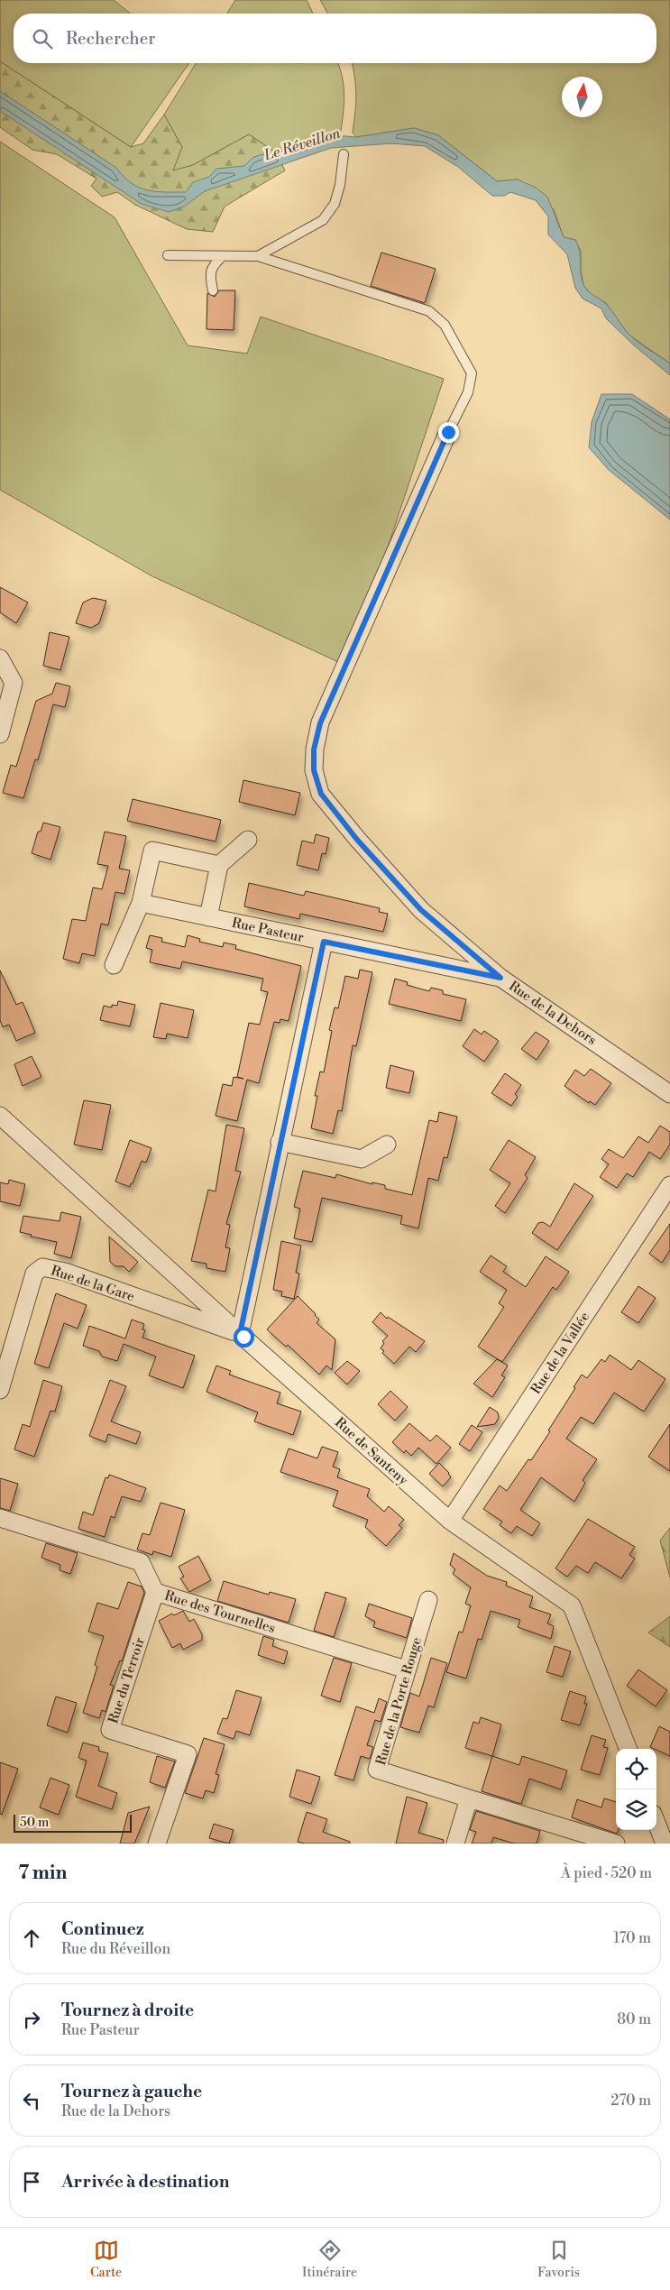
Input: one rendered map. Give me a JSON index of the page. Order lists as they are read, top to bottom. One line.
{"streets":{"street":["Rue Pasteur","Rue de la Dehors","Rue de la Gare","Rue de la Vallée","Rue de Santeny","Rue des Tournelles","Rue du Terroir","Rue de la Porte Rouge"]},"crossings":[["Rue Pasteur","Rue de la Dehors"],["Rue de la Gare","Rue de Santeny"],["Rue de la Vallée","Rue de Santeny"],["Rue des Tournelles","Rue du Terroir"],["Rue des Tournelles","Rue de la Porte Rouge"]],"water":["Le Réveillon"],"scale_bar":"50 m","north":"top","page":{"search":"Rechercher","scale":"50 m","heading":["7 min","À pied · 520 m"],"list":[["Continuez","Rue du Réveillon","170 m"],["Tournez à droite","Rue Pasteur","80 m"],["Tournez à gauche","Rue de la Dehors","270 m"],"Arrivée à destination"],"nav":["Carte","Itinéraire","Favoris"]}}
